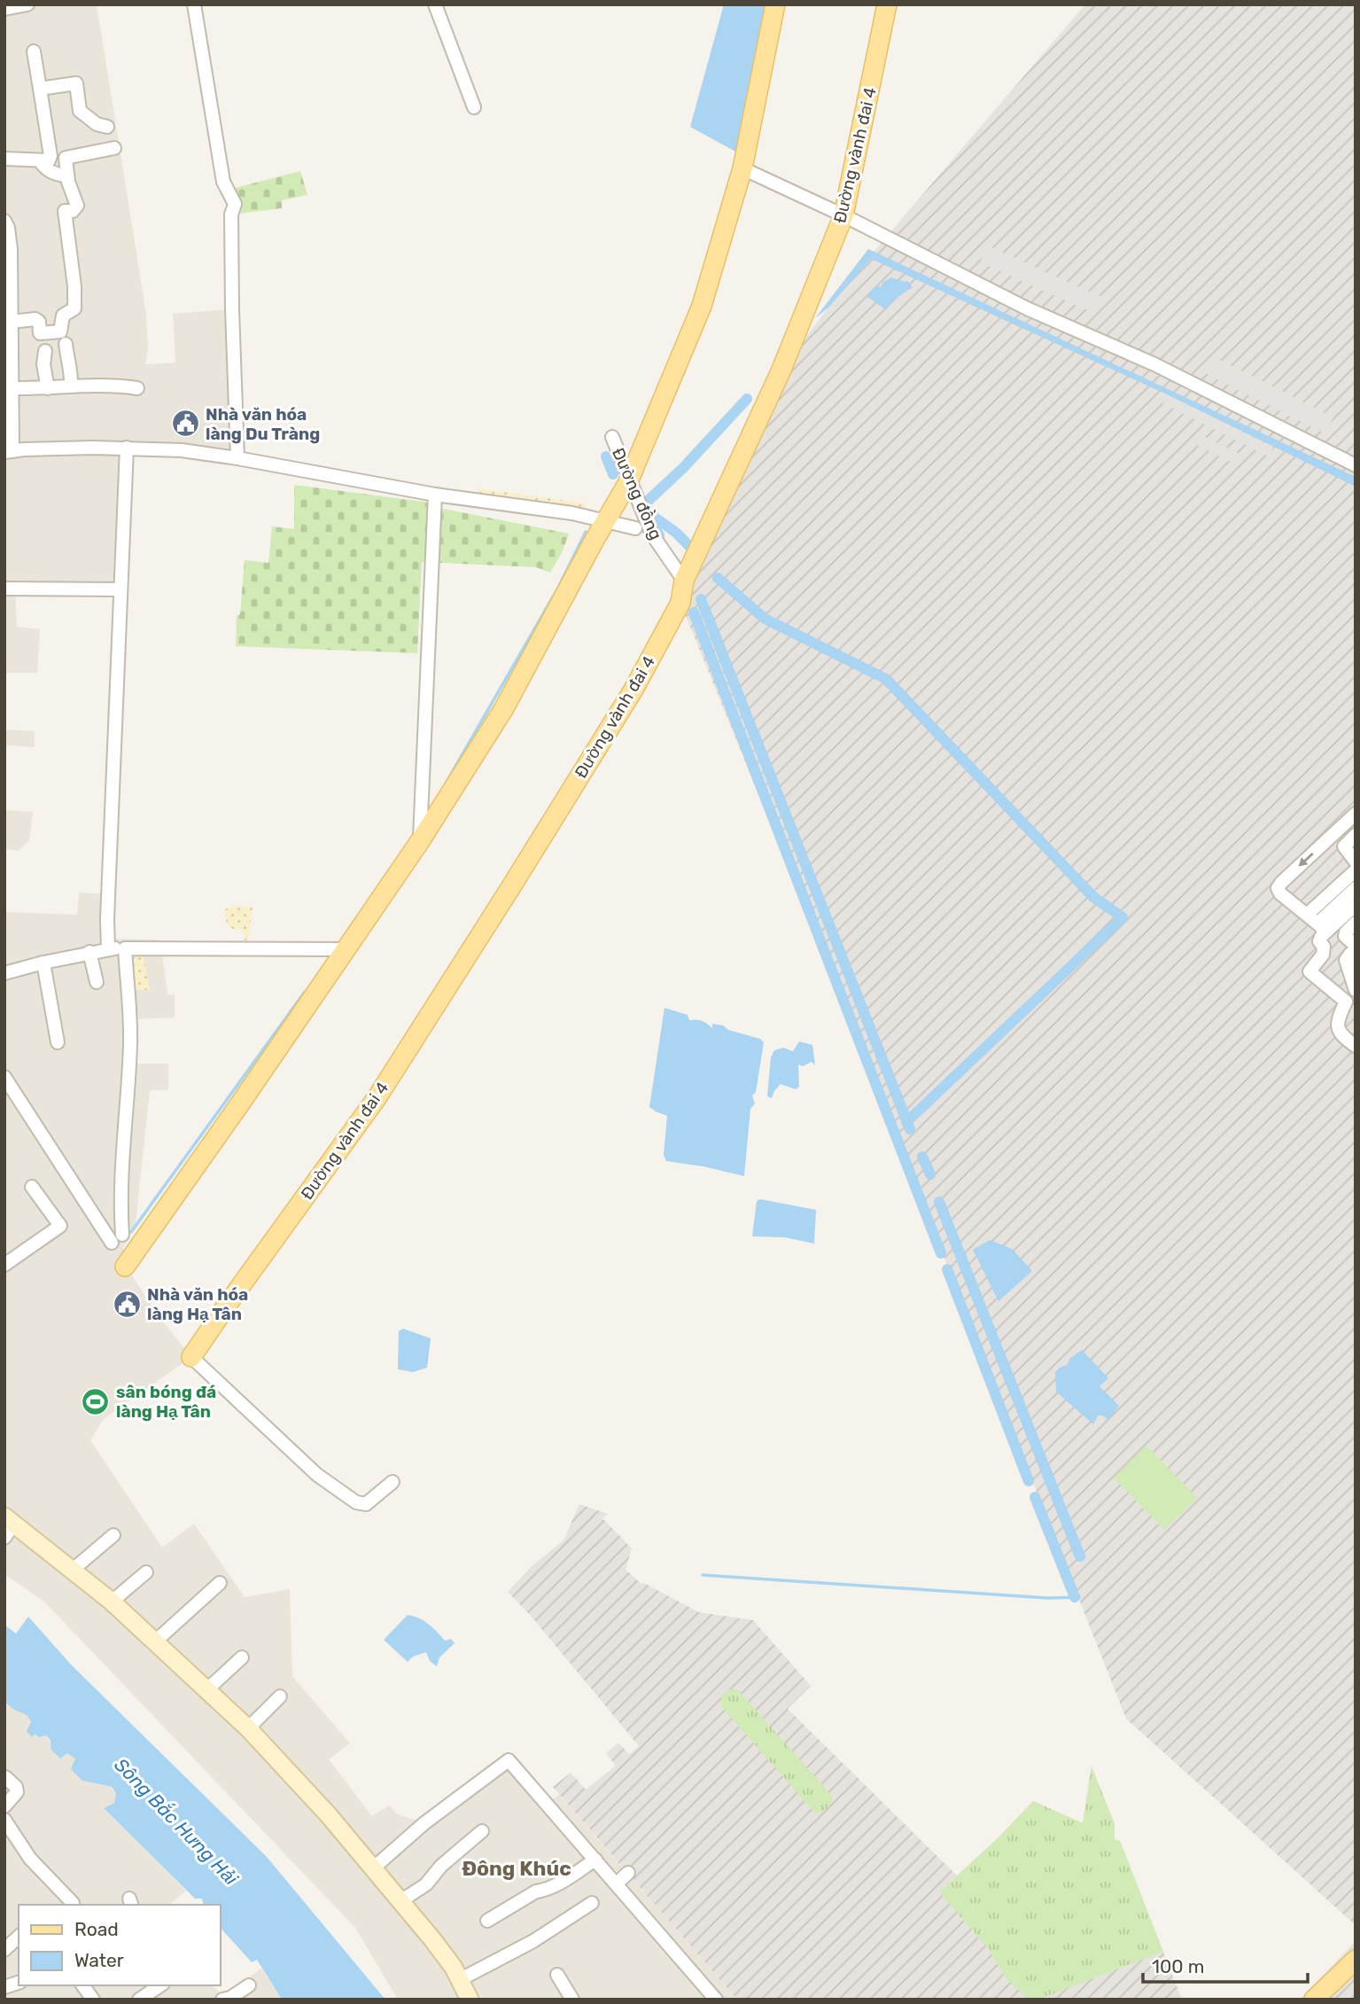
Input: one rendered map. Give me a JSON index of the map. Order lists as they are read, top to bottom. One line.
{"streets":{"main road":["Đường vành đai 4"],"street":["Đường đồng"]},"crossings":[["Đường vành đai 4","Đường đồng"]],"districts":["Đông Khúc"],"water":["Sông Bắc Hưng Hải"],"places":{"public building":["Nhà văn hóa làng Du Tràng","Nhà văn hóa làng Hạ Tân"],"sports":["sân bóng đá làng Hạ Tân"]},"legend":["Road","Water"],"scale_bar":"100 m"}
